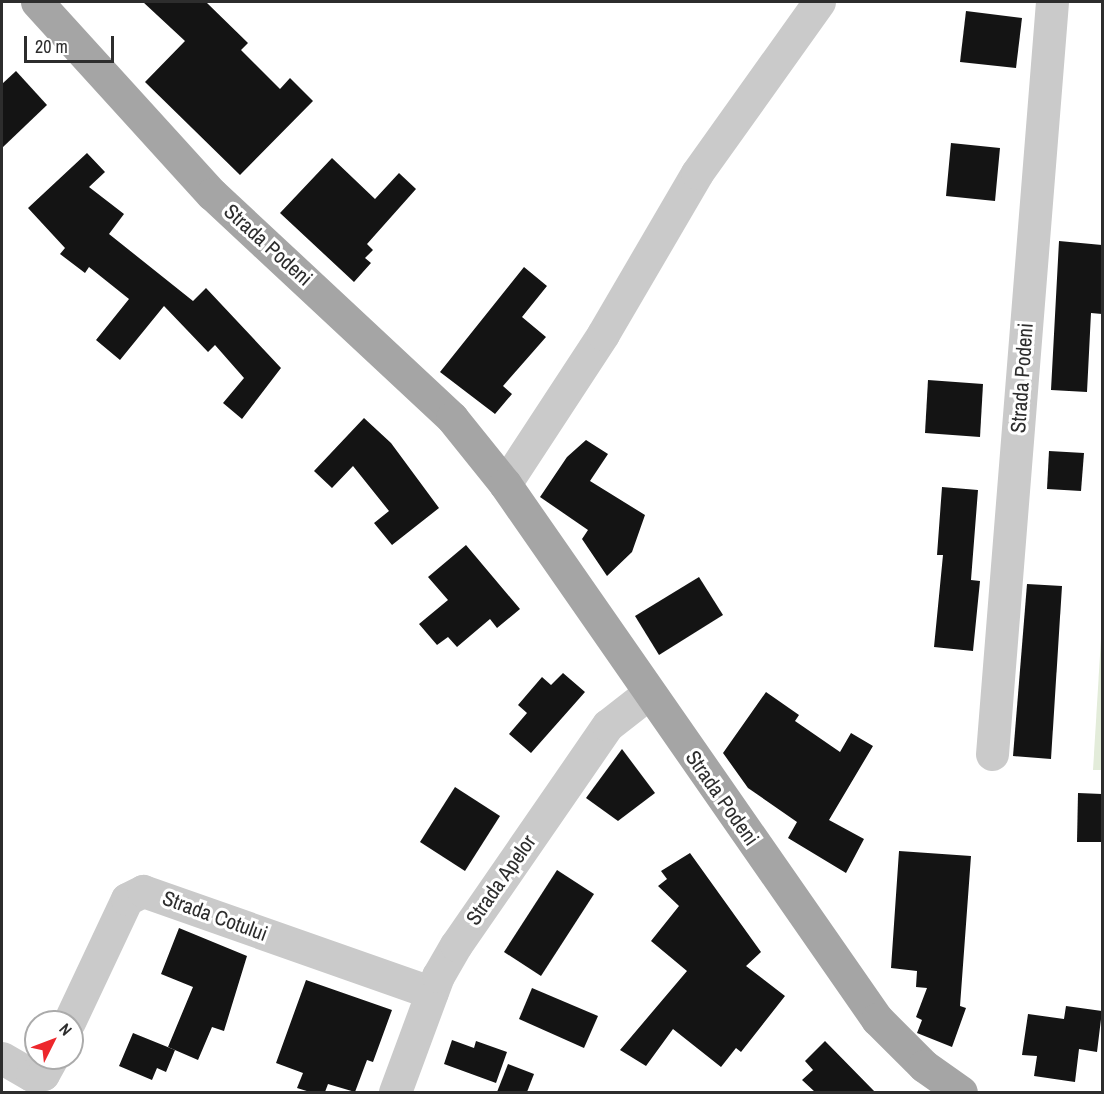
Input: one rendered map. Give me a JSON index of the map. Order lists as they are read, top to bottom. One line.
{"streets":{"main road":["Strada Podeni"],"street":["Strada Apelor","Strada Cotului"]},"crossings":[["Strada Podeni","Strada Apelor"],["Strada Apelor","Strada Cotului"]],"scale_bar":"20 m","north":"top right"}
